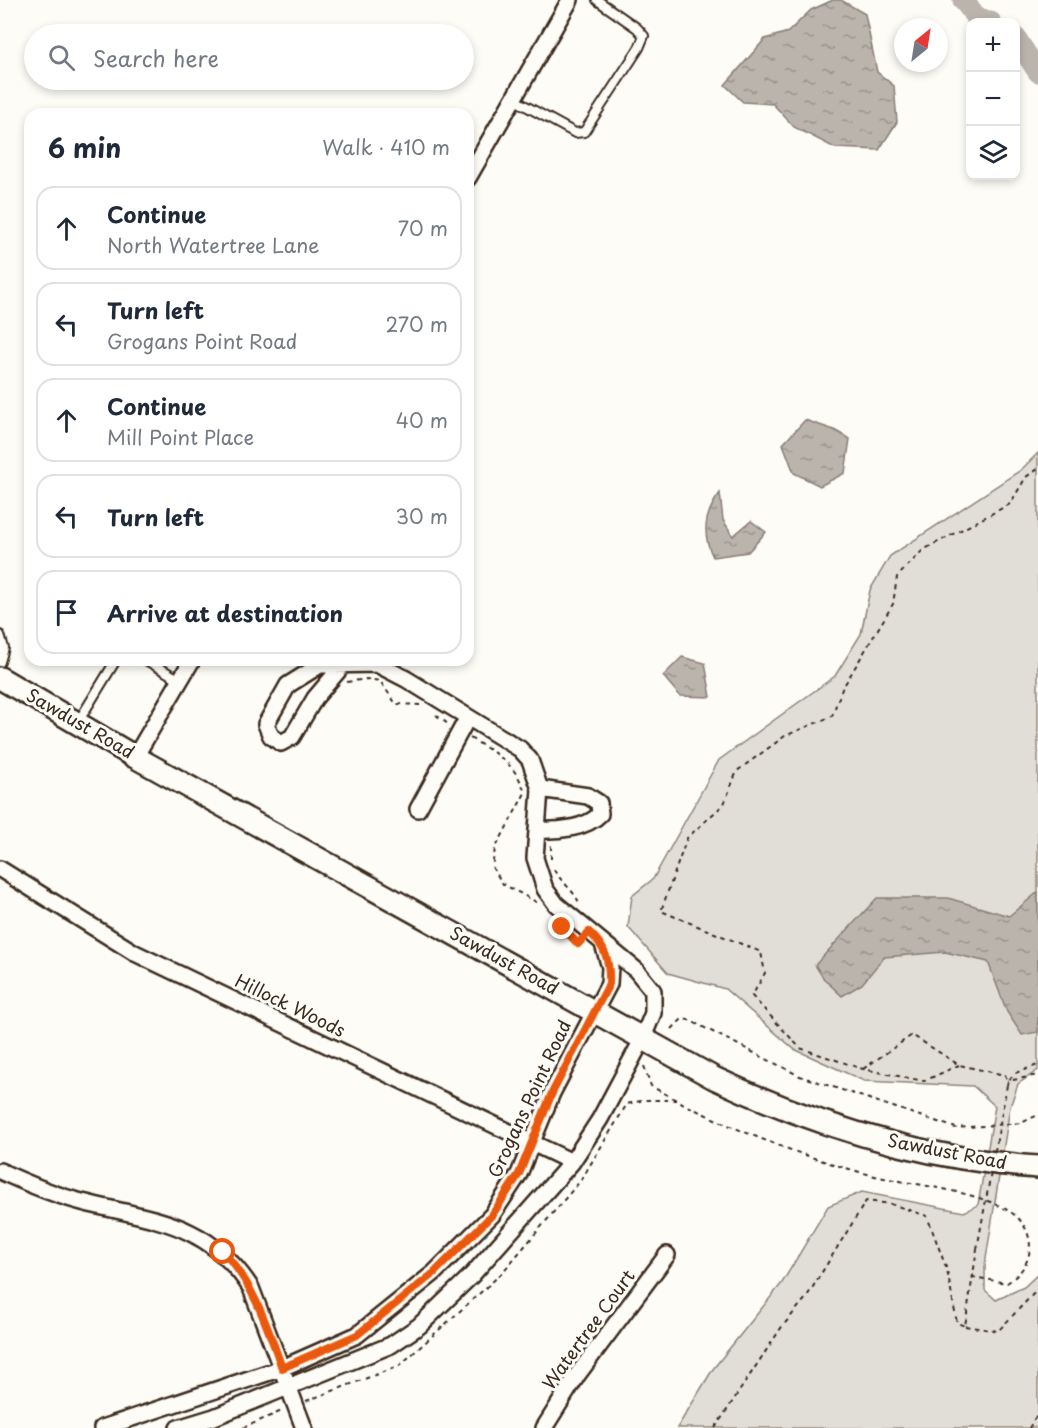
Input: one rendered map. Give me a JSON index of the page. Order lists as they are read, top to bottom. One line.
{"streets":{"street":["Sawdust Road","Hillock Woods","Grogans Point Road","Watertree Court"]},"crossings":[["Sawdust Road","Grogans Point Road"],["Hillock Woods","Grogans Point Road"]],"north":"top right","page":{"map_buttons":["+","−"],"search":"Search here","heading":["6 min","Walk · 410 m"],"list":[["Continue","North Watertree Lane","70 m"],["Turn left","Grogans Point Road","270 m"],["Continue","Mill Point Place","40 m"],["Turn left","30 m"],"Arrive at destination"]}}
